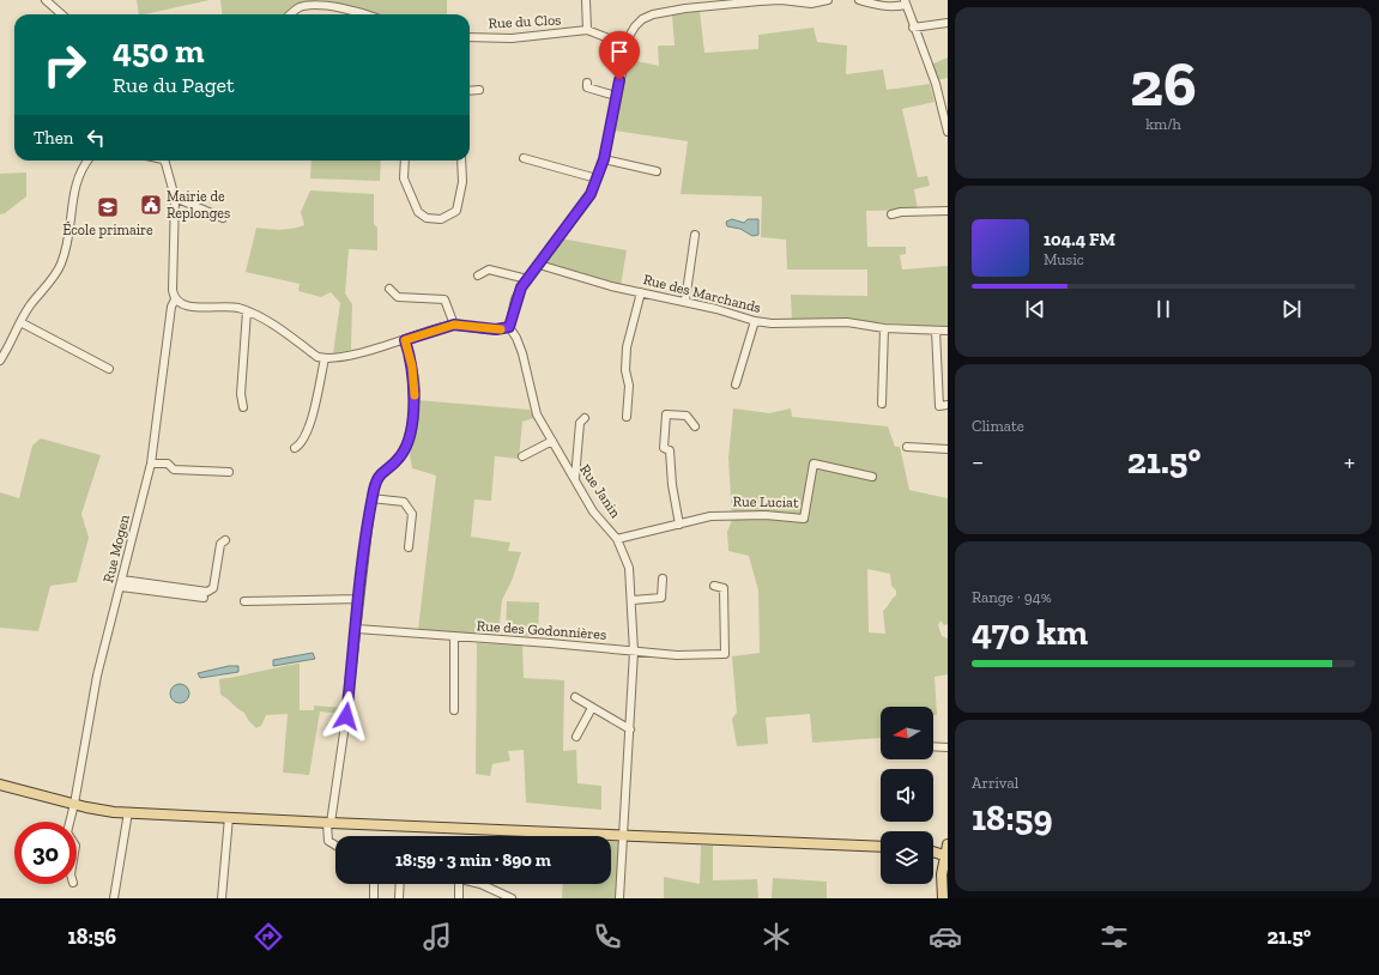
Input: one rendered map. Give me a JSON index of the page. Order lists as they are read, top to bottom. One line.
{"streets":{"street":["Rue du Clos","Rue des Marchands","Rue Janin","Rue Luciat","Rue Mogen","Rue des Godonnières"]},"crossings":[["Rue Janin","Rue Luciat"],["Rue Janin","Rue des Godonnières"]],"places":{"public building":["Mairie de Replonges"],"school or university":["École primaire"]},"north":"left","page":{"tile":[["26","km/h"],"Climate",["Range · 94%","470 km"],["Arrival","18:59"]],"turn":["450 m","Rue du Paget"],"then":"Then","song":["104.4 FM","Music"],"heat":["−","21.5°","+"],"limit":"30","trip":"18:59 · 3 min · 890 m","tabs":["18:56","21.5°"]}}
